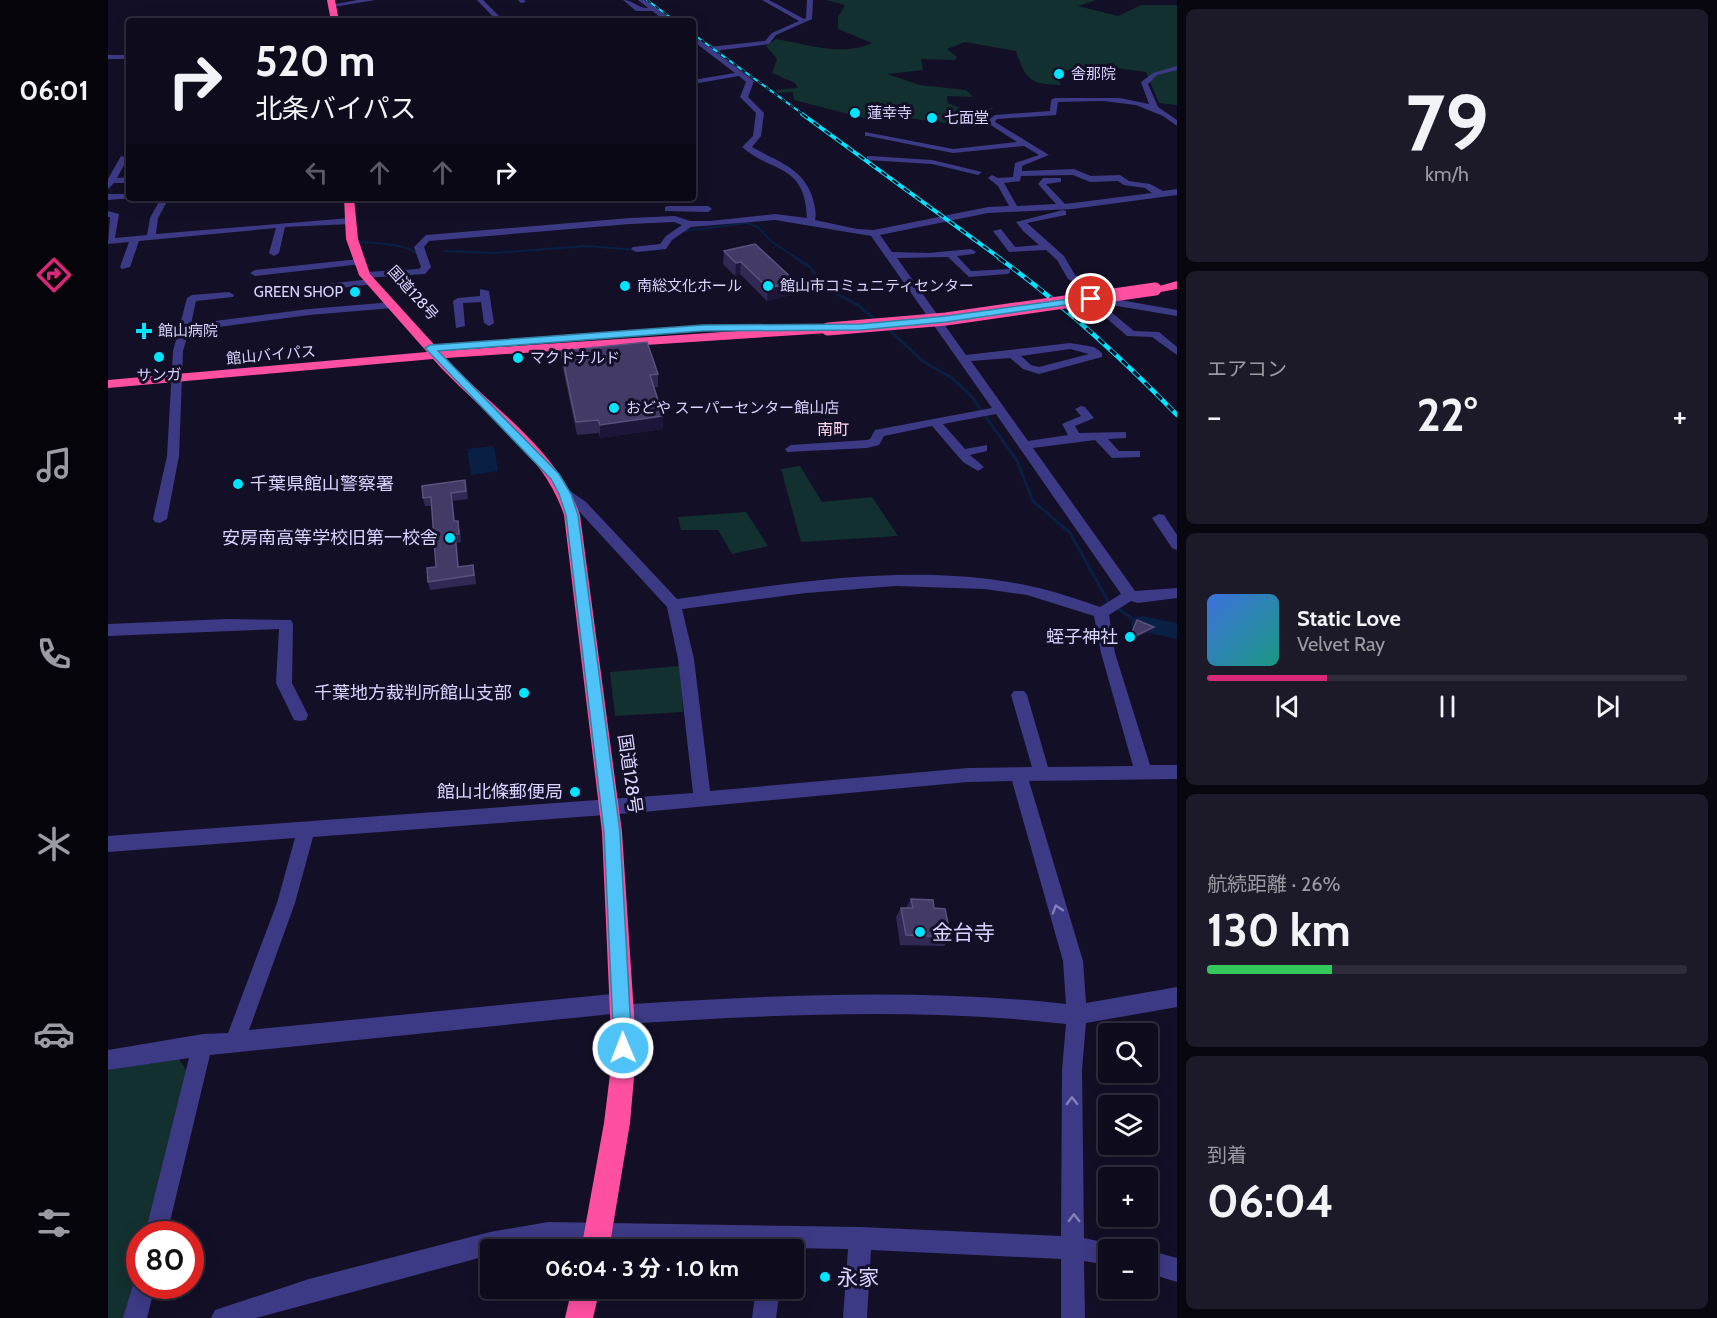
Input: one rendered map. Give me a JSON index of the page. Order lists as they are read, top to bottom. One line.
{"streets":{"highway":["国道128号","館山バイパス"]},"crossings":[["国道128号","館山バイパス"]],"districts":["南町"],"places":{"other":["舎那院","蓮幸寺","七面堂","南総文化ホール","館山市コミュニティセンター","GREEN SHOP","サンガ","マクドナルド","おどや スーパーセンター館山店","千葉県館山警察署","安房南高等学校旧第一校舎","蛭子神社","千葉地方裁判所館山支部","館山北條郵便局","金台寺","永家"],"health":["館山病院"]},"page":{"tabs":"06:01","tile":[["79","km/h"],"エアコン",["航続距離 · 26%","130 km"],["到着","06:04"]],"turn":["520 m","北条バイパス"],"heat":["−","22°","+"],"song":["Static Love","Velvet Ray"],"map_buttons":["+","−"],"limit":"80","trip":"06:04 · 3 分 · 1.0 km"}}
